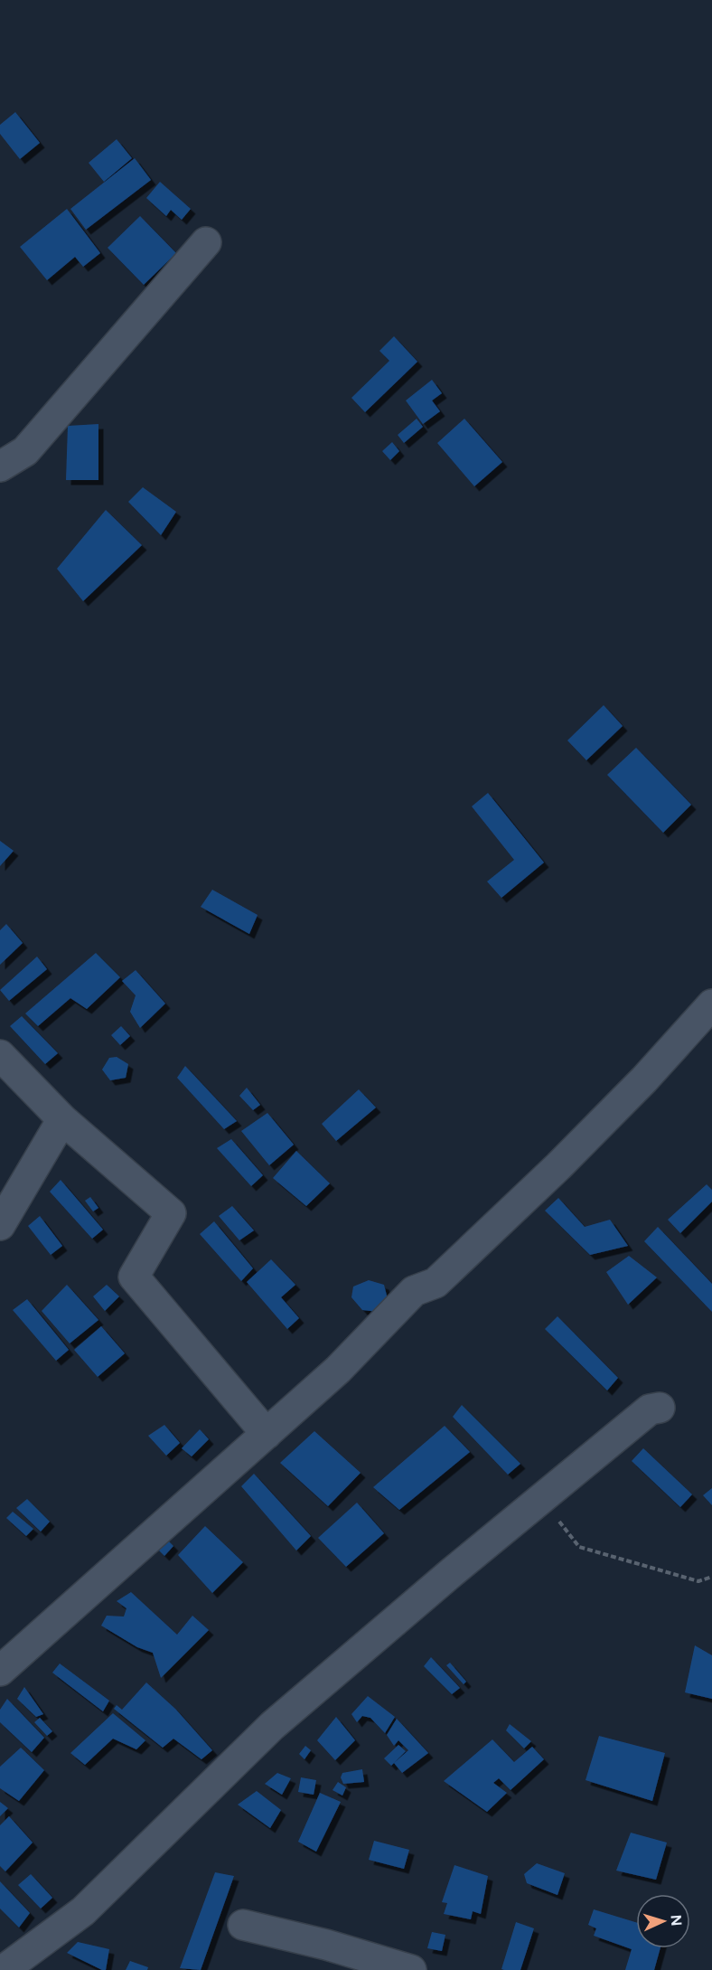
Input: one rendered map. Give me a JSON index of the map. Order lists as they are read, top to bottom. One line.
{"north":"right"}
